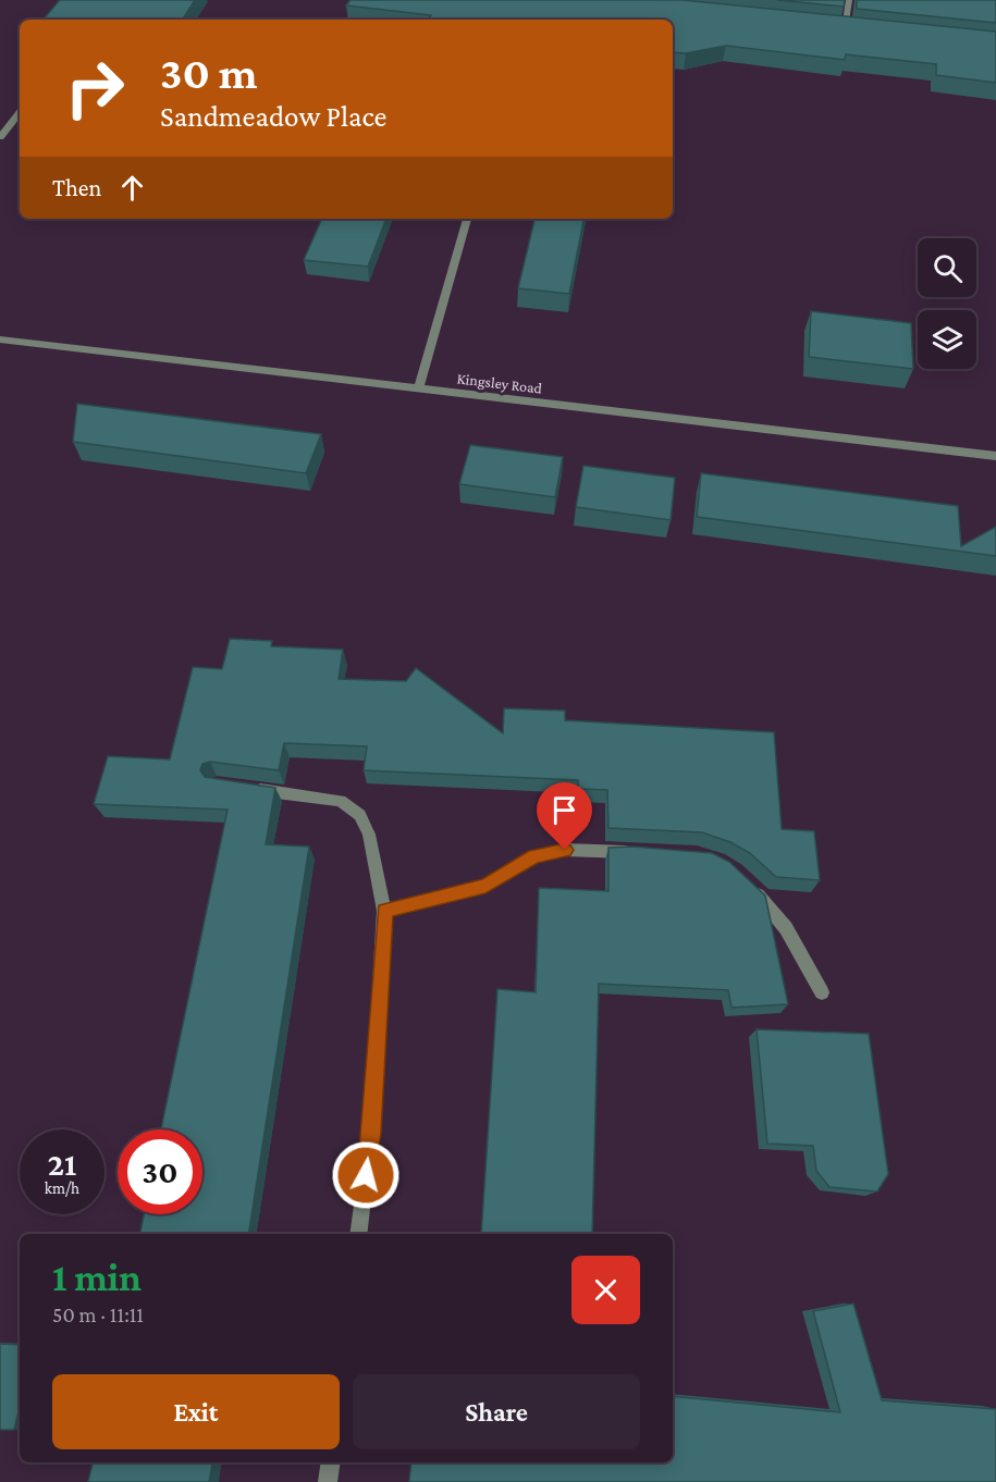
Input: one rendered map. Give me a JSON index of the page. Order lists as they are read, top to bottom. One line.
{"streets":{"street":["Kingsley Road"]},"page":{"turn":["30 m","Sandmeadow Place"],"then":"Then","speed":"21 km/h","limit":"30","heading":["1 min","50 m · 11:11"],"buttons":["Exit","Share"]}}
